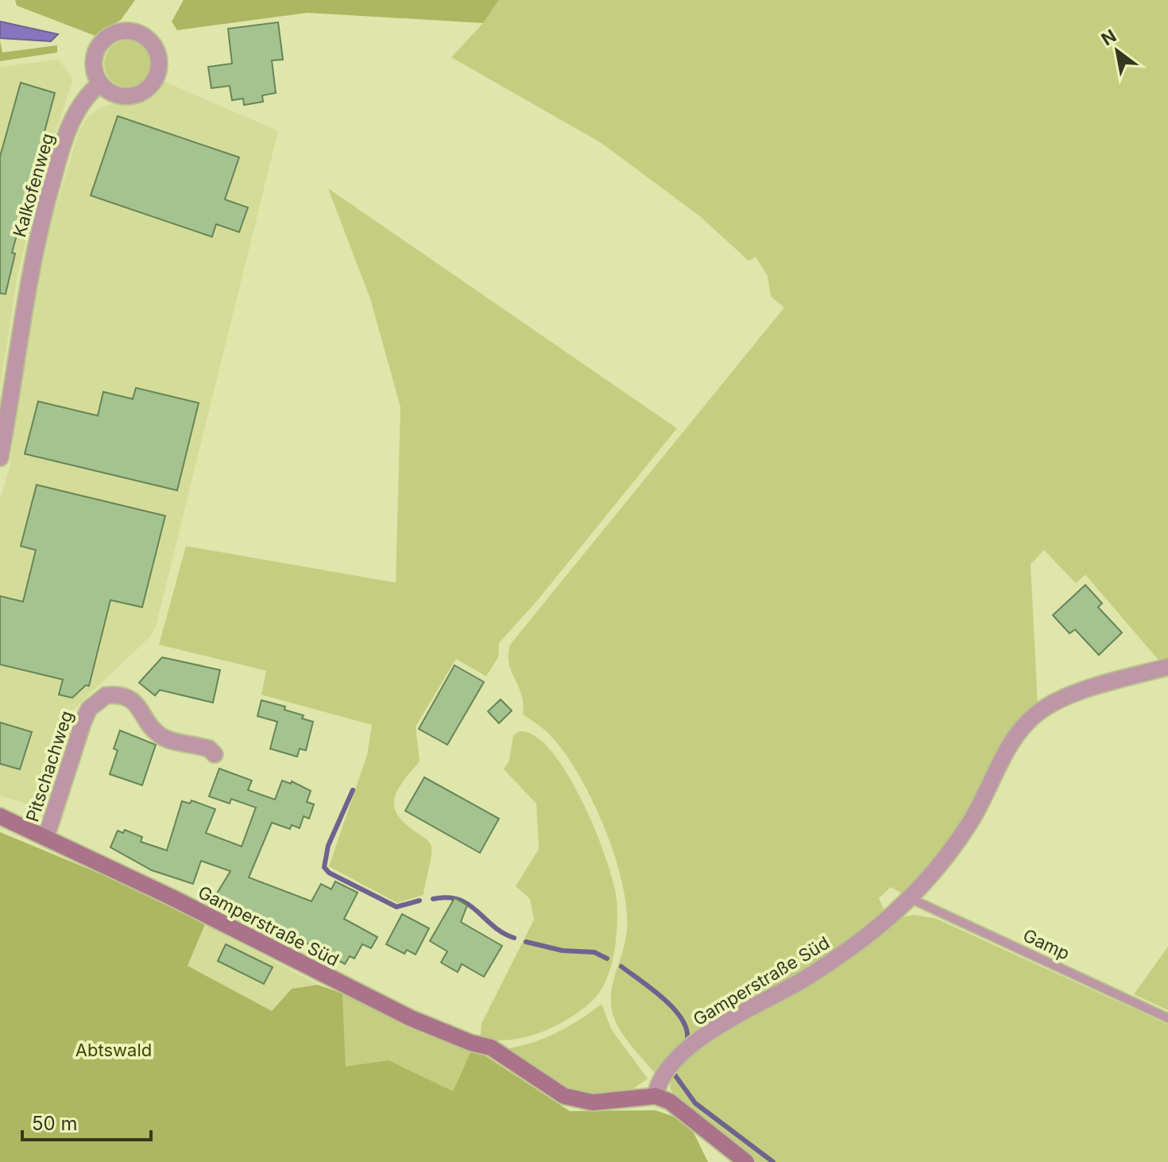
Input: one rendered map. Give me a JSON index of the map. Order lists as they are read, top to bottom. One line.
{"streets":{"street":["Kalkofenweg","Pitschachweg","Gamperstraße Süd"],"lane":["Gamp"]},"crossings":[["Pitschachweg","Gamperstraße Süd"],["Gamperstraße Süd","Gamp"]],"parks":["Abtswald"],"scale_bar":"50 m","north":"top left"}
